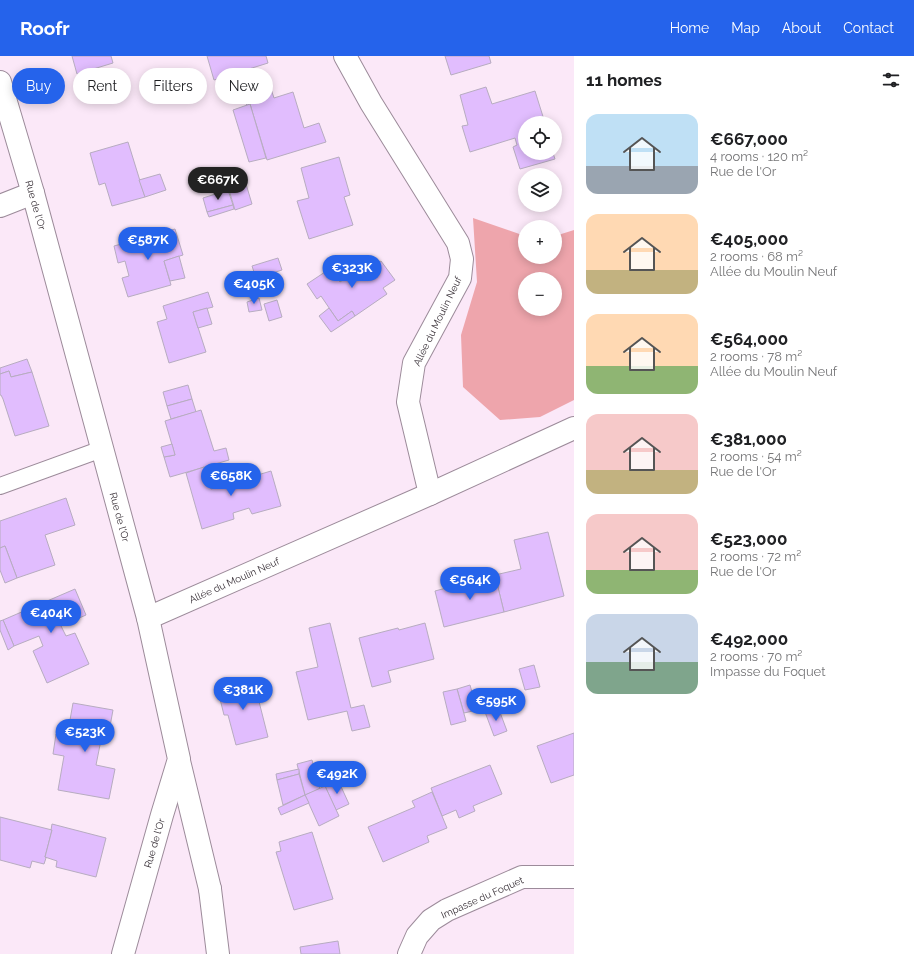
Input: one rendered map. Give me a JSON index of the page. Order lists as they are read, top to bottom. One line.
{"streets":{"street":["Rue de l'Or","Allée du Moulin Neuf","Impasse du Foquet"]},"crossings":[["Rue de l'Or","Allée du Moulin Neuf"]],"page":{"header":"Roofr","nav":["Home","Map","About","Contact"],"heading":"11 homes","chip":["Buy","Rent","Filters","New"],"list":[{"name":"€667,000","note":"4 rooms · 120 m² · Rue de l'Or"},{"name":"€405,000","note":"2 rooms · 68 m² · Allée du Moulin Neuf"},{"name":"€564,000","note":"2 rooms · 78 m² · Allée du Moulin Neuf"},{"name":"€381,000","note":"2 rooms · 54 m² · Rue de l'Or"},{"name":"€523,000","note":"2 rooms · 72 m² · Rue de l'Or"},{"name":"€492,000","note":"2 rooms · 70 m² · Impasse du Foquet"}],"map_buttons":["+","−"],"price":["€667K","€587K","€323K","€405K","€658K","€564K","€404K","€381K","€595K","€523K","€492K"]}}
